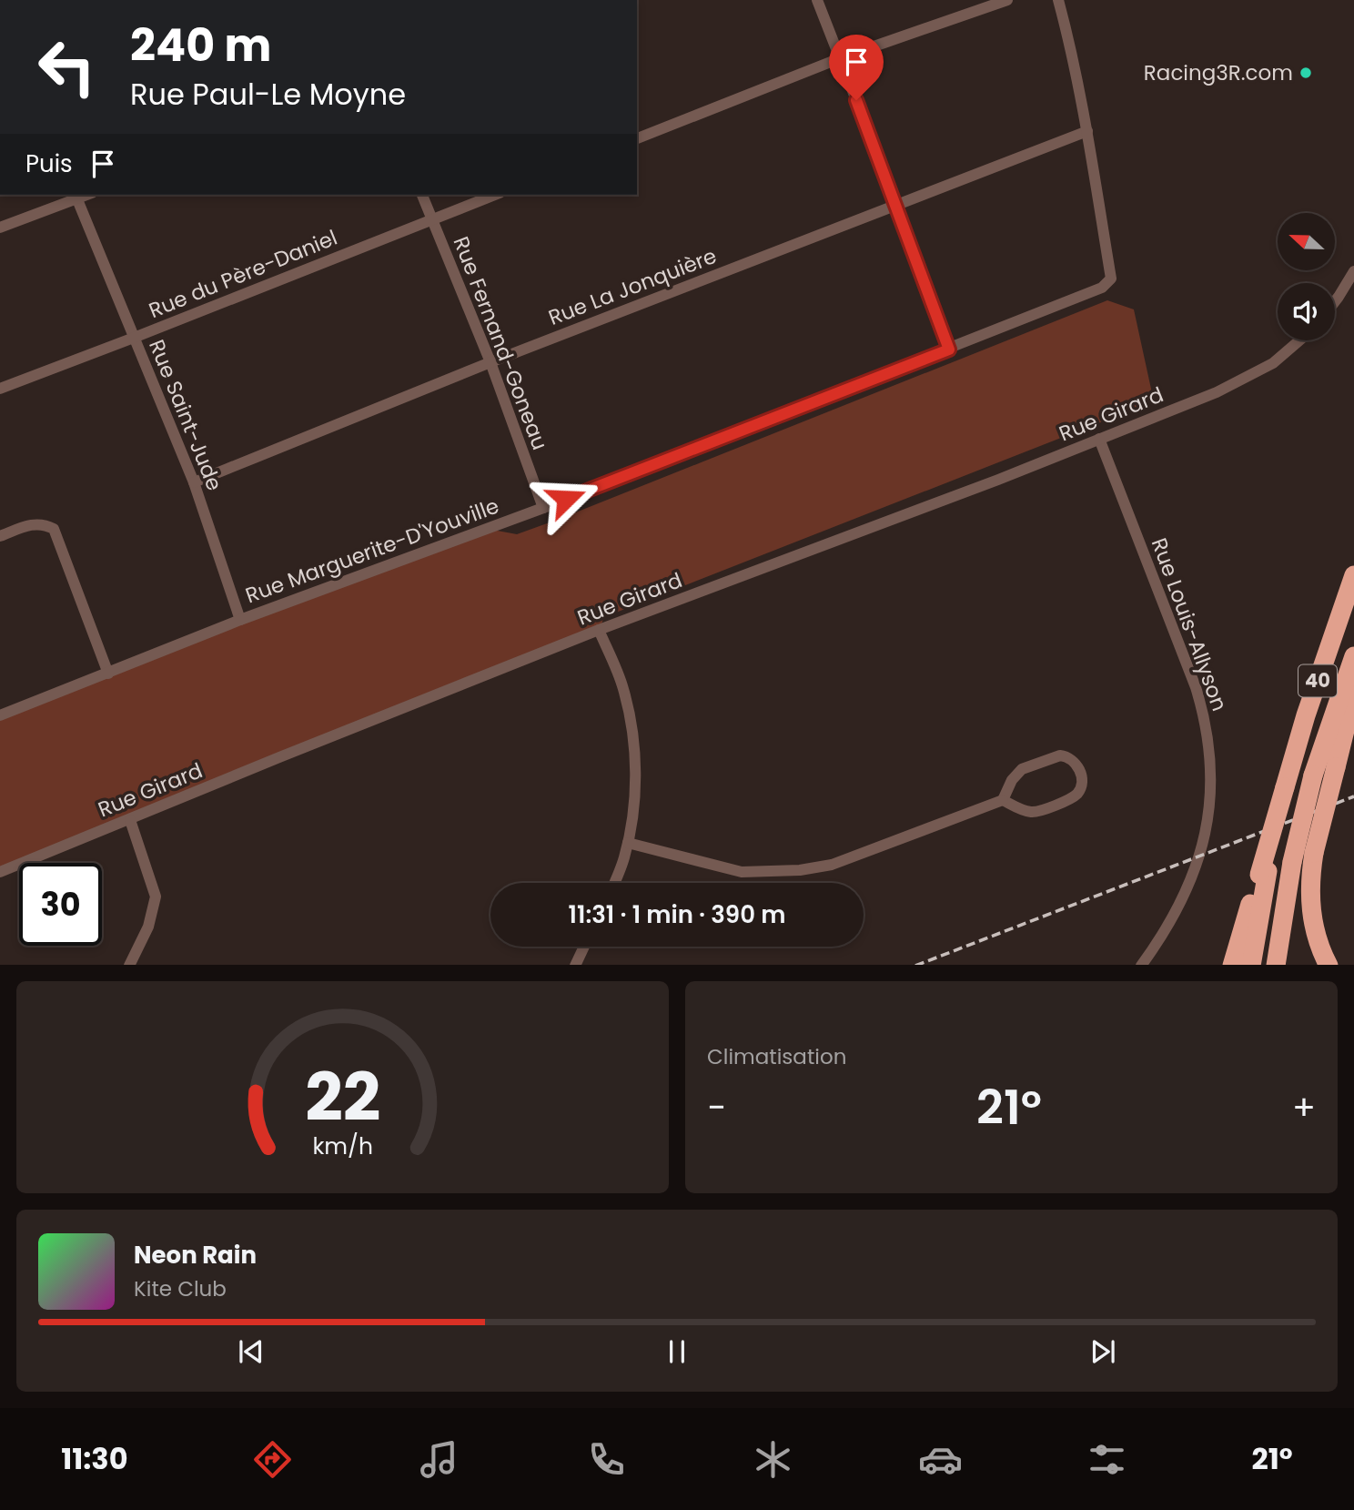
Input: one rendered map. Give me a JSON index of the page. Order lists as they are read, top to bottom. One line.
{"streets":{"highway":["40"],"street":["Rue du Père-Daniel","Rue La Jonquière","Rue Fernand-Goneau","Rue Girard","Rue Saint-Jude","Rue Marguerite-D'Youville","Rue Louis-Allyson"]},"crossings":[["Rue du Père-Daniel","Rue Fernand-Goneau"],["Rue du Père-Daniel","Rue Saint-Jude"],["Rue La Jonquière","Rue Fernand-Goneau"],["Rue La Jonquière","Rue Saint-Jude"],["Rue La Jonquière","Rue Marguerite-D'Youville"],["Rue Fernand-Goneau","Rue Marguerite-D'Youville"],["Rue Girard","Rue Louis-Allyson"],["Rue Saint-Jude","Rue Marguerite-D'Youville"]],"places":["Racing3R.com"],"north":"left","page":{"turn":["240 m","Rue Paul-Le Moyne"],"then":"Puis","limit":"30","trip":"11:31 · 1 min · 390 m","tile":"Climatisation","heat":["−","21°","+"],"song":["Neon Rain","Kite Club"],"tabs":["11:30","21°"],"gauge":["22","km/h"]}}
